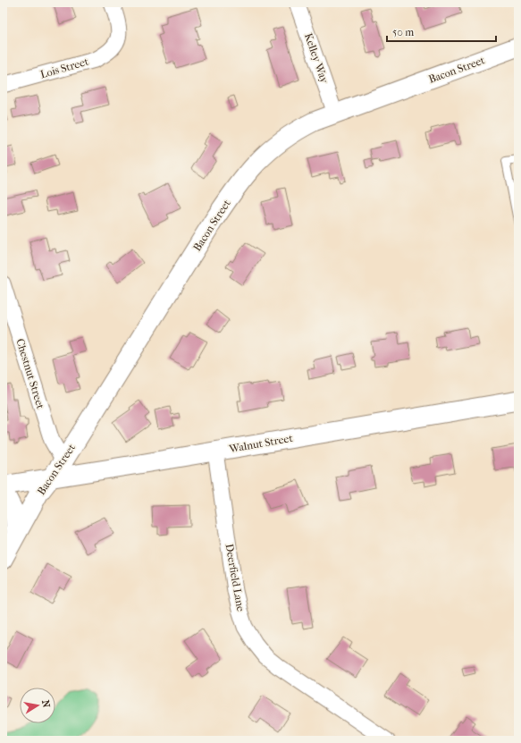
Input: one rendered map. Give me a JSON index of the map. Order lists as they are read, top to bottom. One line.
{"streets":{"street":["Kelley Way","Lois Street","Bacon Street","Chestnut Street","Walnut Street","Deerfield Lane"]},"crossings":[["Kelley Way","Bacon Street"],["Bacon Street","Chestnut Street"],["Bacon Street","Walnut Street"],["Walnut Street","Deerfield Lane"]],"scale_bar":"50 m","north":"right"}
